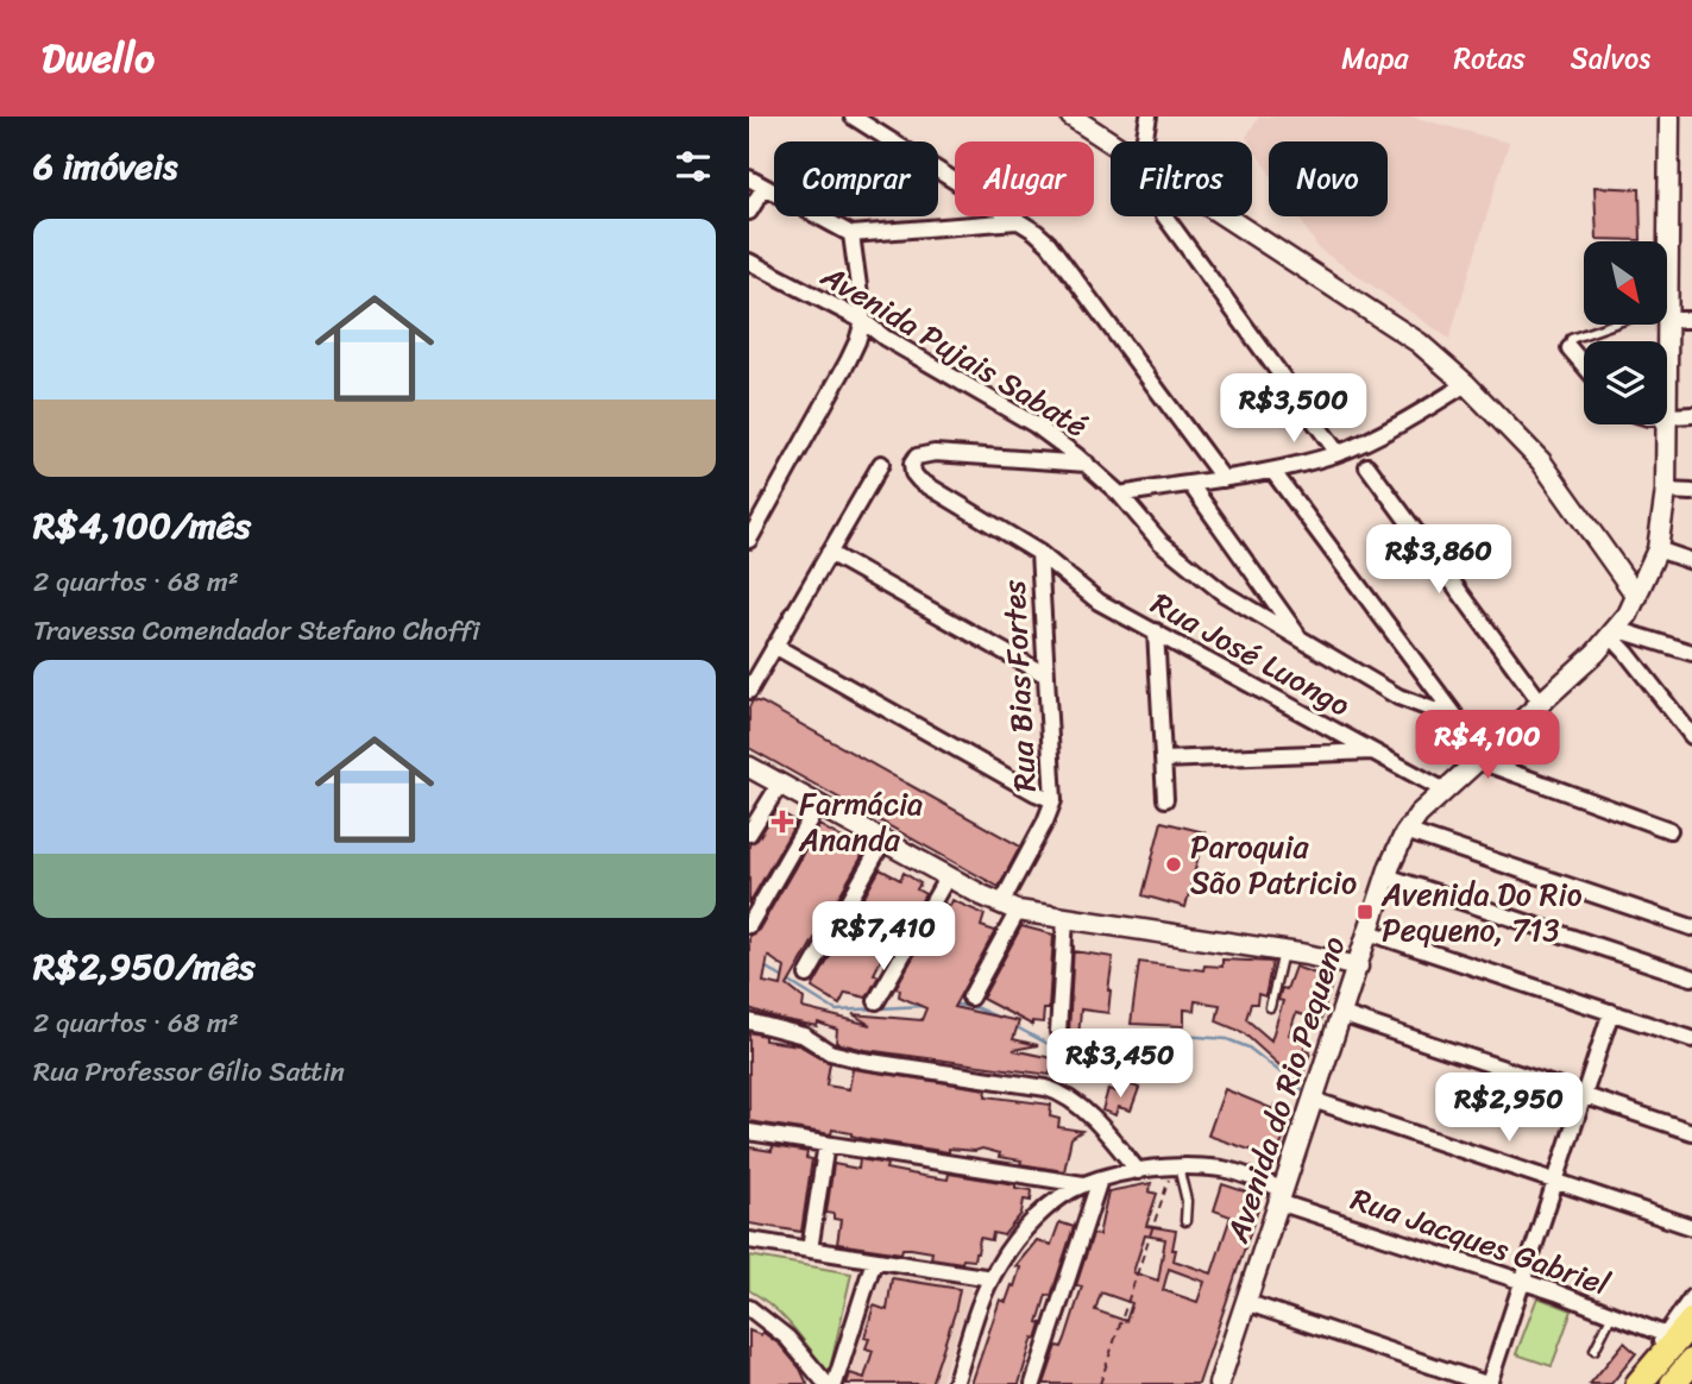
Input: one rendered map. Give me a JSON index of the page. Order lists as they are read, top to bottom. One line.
{"streets":{"main road":["Avenida do Rio Pequeno"],"street":["Avenida Pujais Sabaté","Rua José Luongo","Rua Bias Fortes","Rua Jacques Gabriel"]},"crossings":[["Avenida Pujais Sabaté","Rua José Luongo"],["Avenida Pujais Sabaté","Avenida do Rio Pequeno"],["Rua José Luongo","Rua Bias Fortes"],["Rua José Luongo","Avenida do Rio Pequeno"],["Avenida do Rio Pequeno","Rua Jacques Gabriel"]],"places":{"health":["Farmácia Ananda"],"other":["Paroquia São Patricio"],"transit":["Avenida Do Rio Pequeno, 713"]},"north":"bottom right","page":{"header":"Dwello","nav":["Mapa","Rotas","Salvos"],"heading":"6 imóveis","chip":["Comprar","Alugar","Filtros","Novo"],"list":[{"name":"R$4,100/mês","note":"2 quartos · 68 m² · Travessa Comendador Stefano Choffi"},{"name":"R$2,950/mês","note":"2 quartos · 68 m² · Rua Professor Gílio Sattin"}],"price":["R$3,500","R$3,860","R$4,100","R$7,410","R$3,450","R$2,950"]}}
